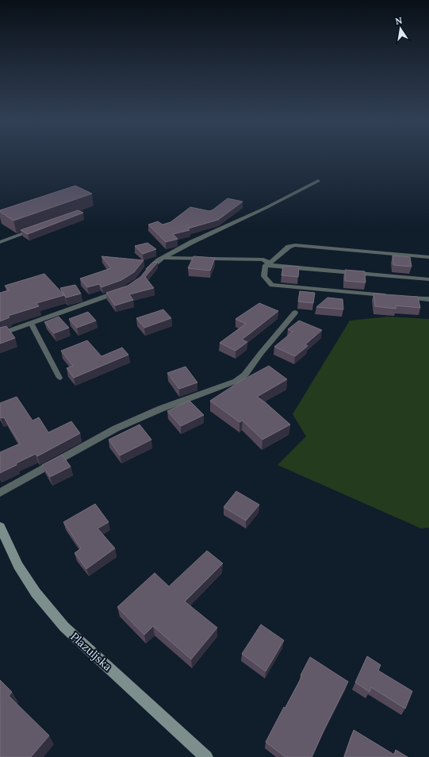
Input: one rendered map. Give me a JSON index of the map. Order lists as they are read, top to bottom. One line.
{"streets":{"main road":["Plazuljska"]},"north":"top"}
